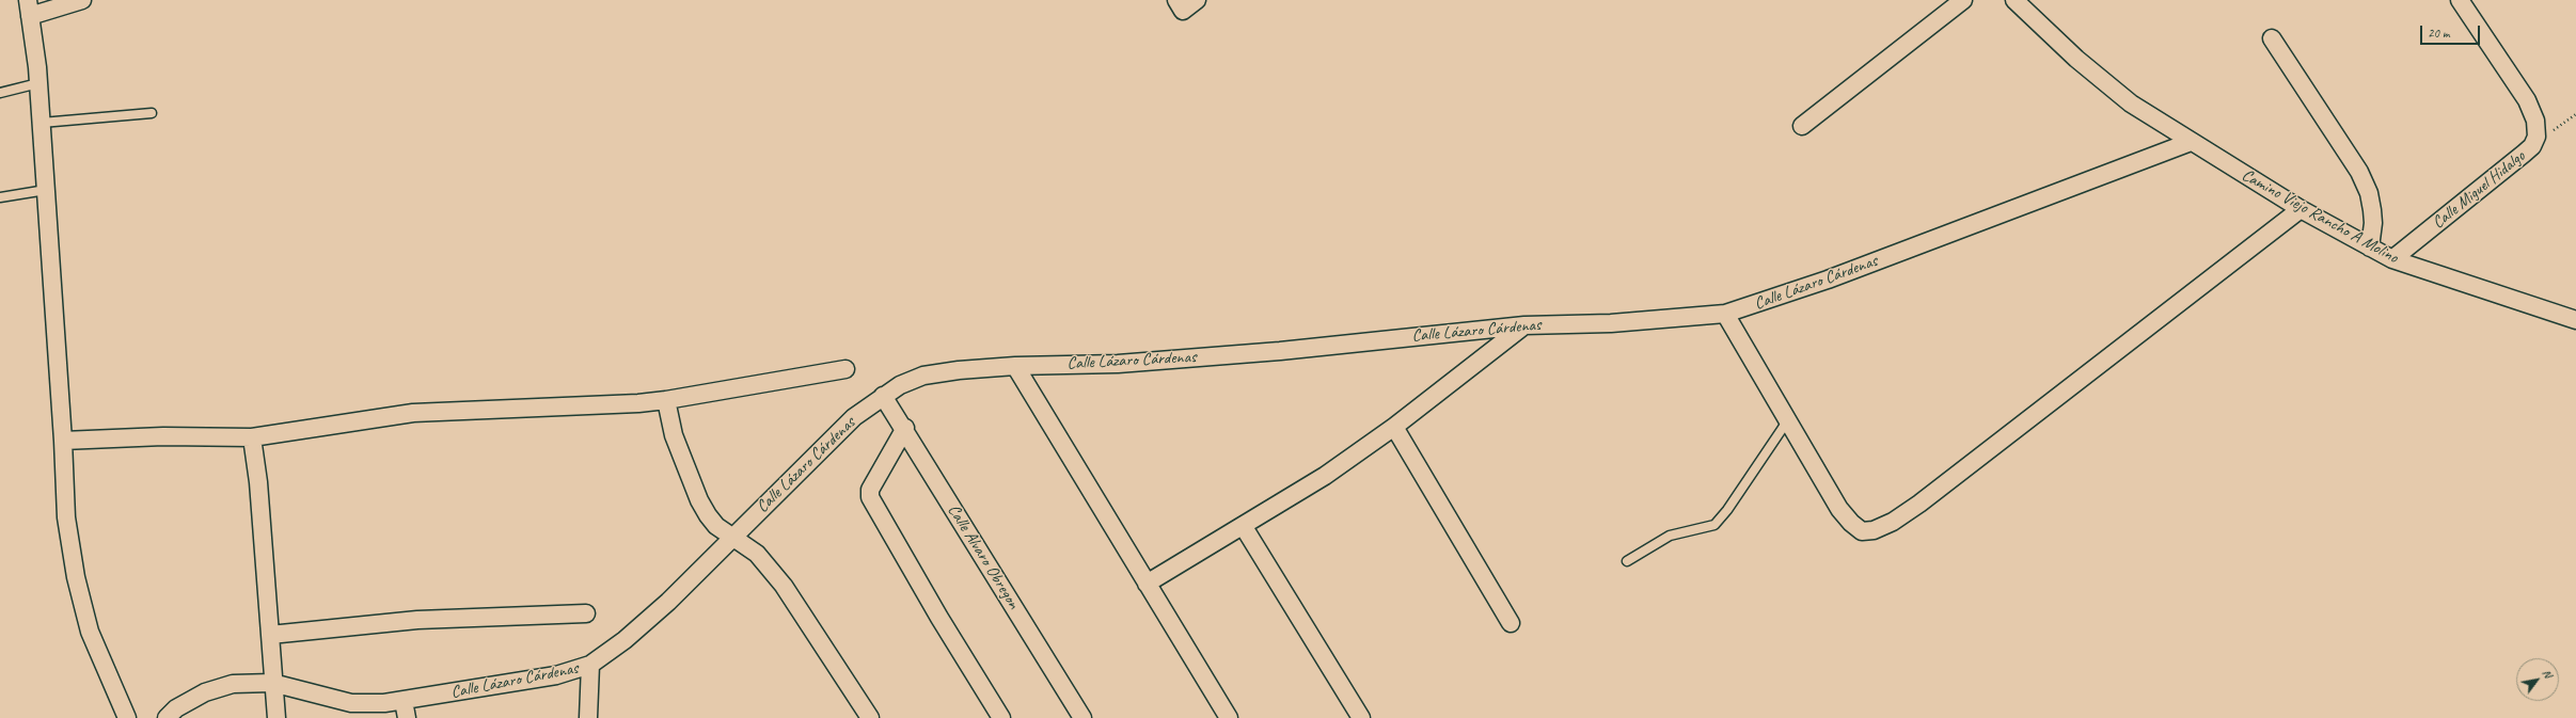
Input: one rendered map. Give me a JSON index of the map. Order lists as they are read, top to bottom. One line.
{"streets":{"street":["Calle Miguel Hidalgo","Camino Viejo Rancho A Molino","Calle Lázaro Cárdenas","Calle Alvaro Obregon"]},"crossings":[["Calle Miguel Hidalgo","Camino Viejo Rancho A Molino"],["Camino Viejo Rancho A Molino","Calle Lázaro Cárdenas"],["Calle Lázaro Cárdenas","Calle Alvaro Obregon"]],"scale_bar":"20 m","north":"top right"}
